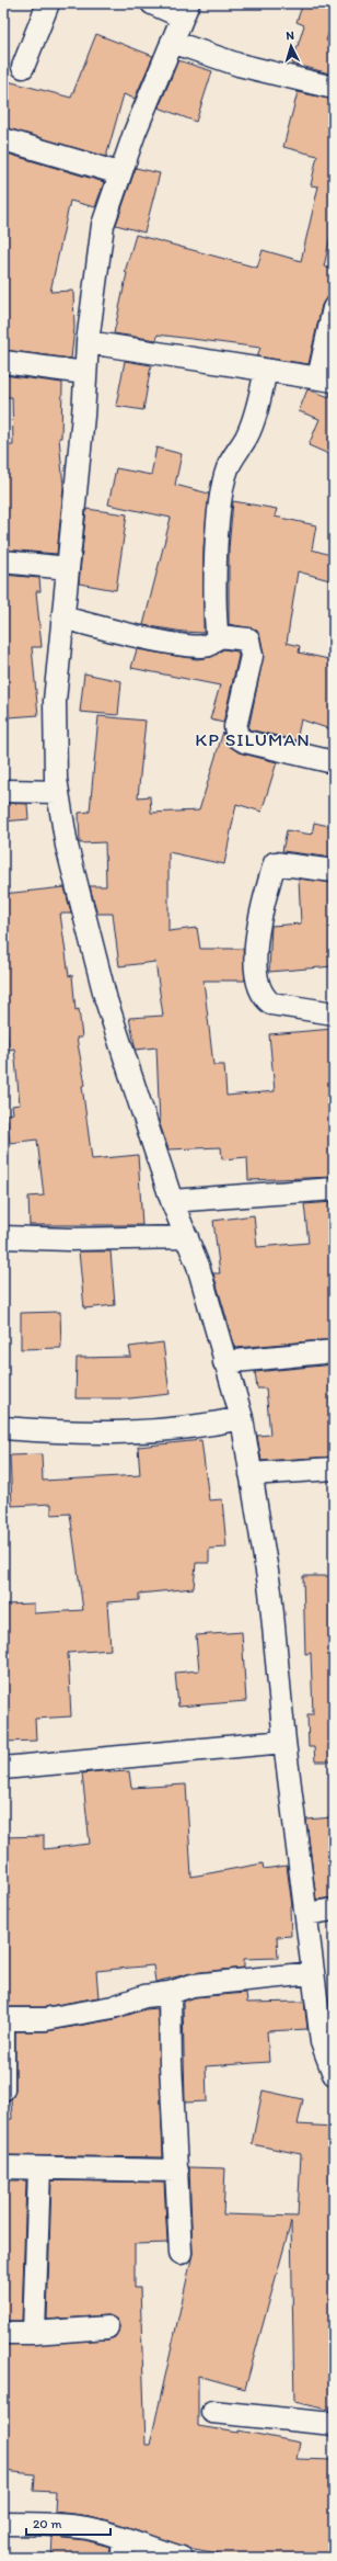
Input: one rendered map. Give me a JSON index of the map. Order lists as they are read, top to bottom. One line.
{"districts":["KP SILUMAN"],"scale_bar":"20 m","north":"top"}
